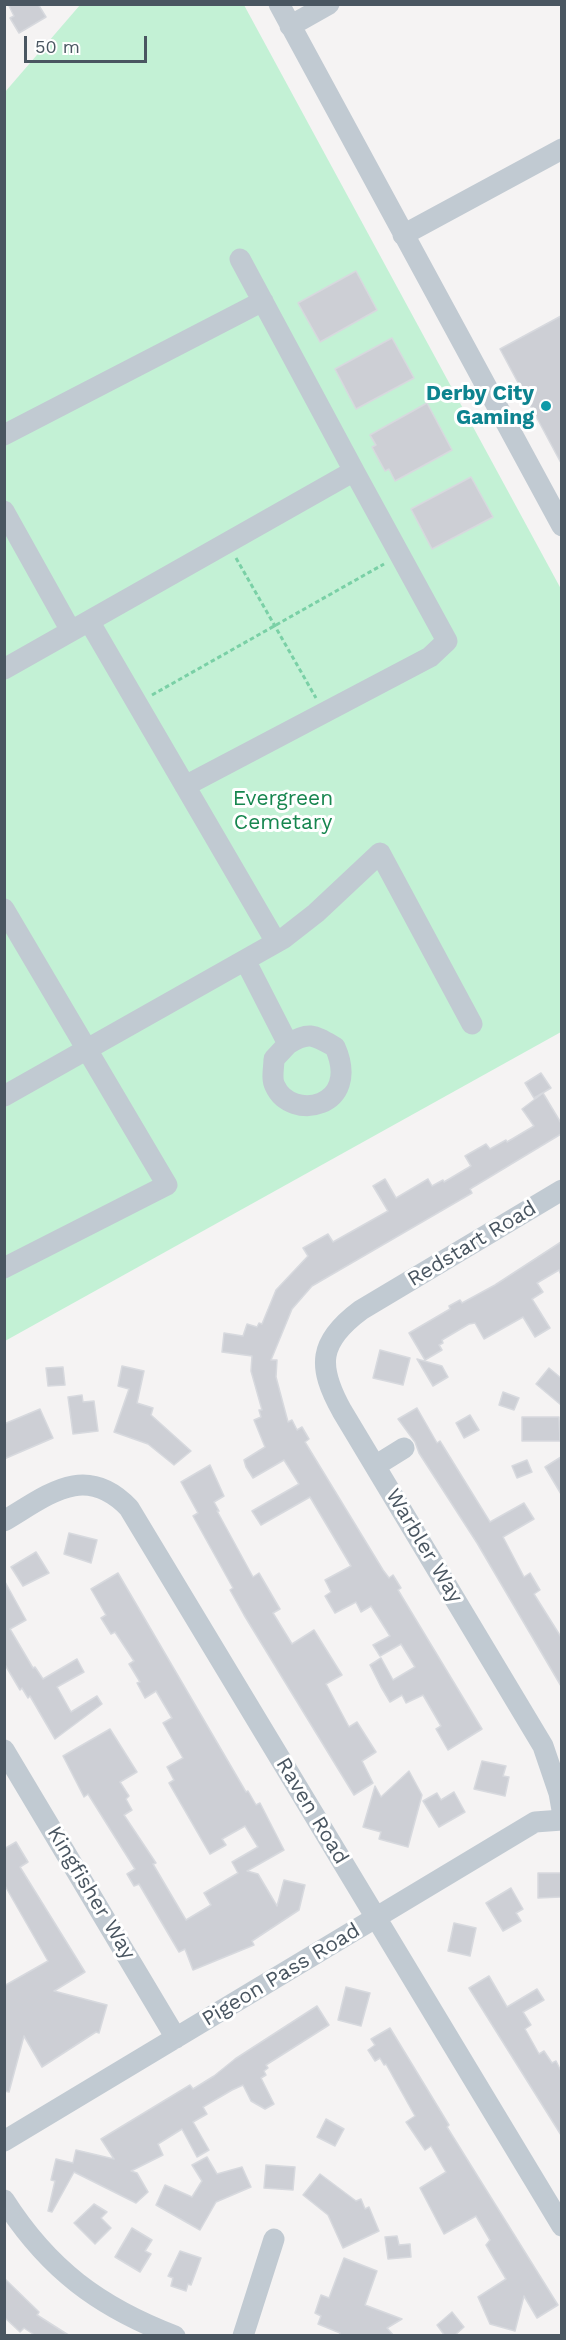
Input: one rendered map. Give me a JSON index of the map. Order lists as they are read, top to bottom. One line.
{"streets":{"street":["Redstart Road","Warbler Way","Raven Road","Kingfisher Way","Pigeon Pass Road"]},"crossings":[["Redstart Road","Warbler Way"],["Raven Road","Pigeon Pass Road"],["Kingfisher Way","Pigeon Pass Road"]],"parks":["Evergreen Cemetary"],"places":["Derby City Gaming"],"scale_bar":"50 m"}
